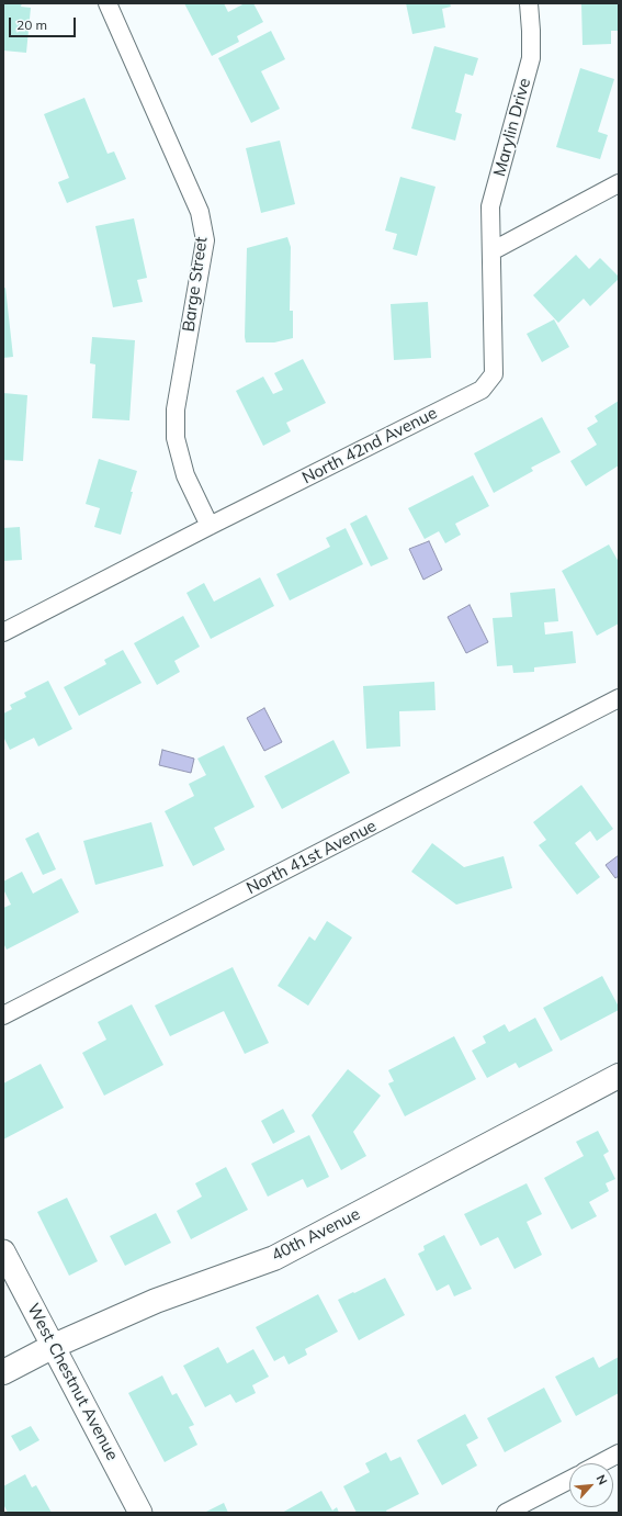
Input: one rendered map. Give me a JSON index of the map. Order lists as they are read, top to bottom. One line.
{"streets":{"main road":["40th Avenue"],"street":["Marylin Drive","Barge Street","North 42nd Avenue","North 41st Avenue","West Chestnut Avenue"]},"crossings":[["Marylin Drive","North 42nd Avenue"],["Barge Street","North 42nd Avenue"],["40th Avenue","West Chestnut Avenue"]],"scale_bar":"20 m","north":"top right"}
